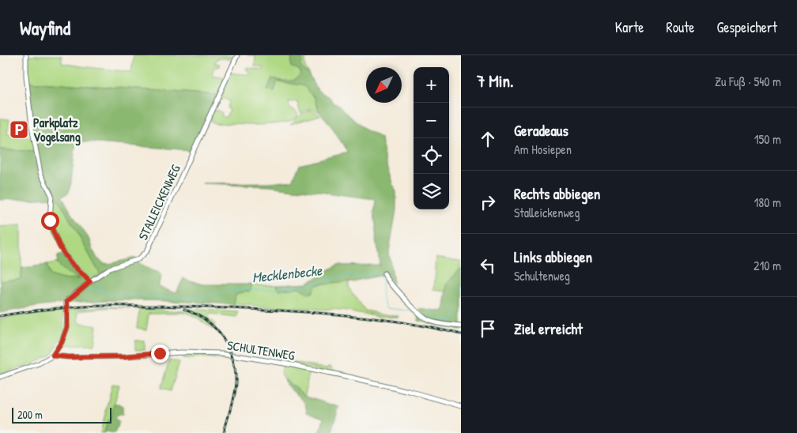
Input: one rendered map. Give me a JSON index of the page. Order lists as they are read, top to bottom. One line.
{"streets":{"street":["STALLEICKENWEG","SCHULTENWEG"]},"crossings":[["STALLEICKENWEG","SCHULTENWEG"]],"water":["Mecklenbecke"],"places":{"parking":["Parkplatz Vogelsang"]},"scale_bar":"200 m","north":"bottom left","page":{"header":"Wayfind","nav":["Karte","Route","Gespeichert"],"heading":["7 Min.","Zu Fuß · 540 m"],"map_buttons":["+","−"],"list":[["Geradeaus","Am Hosiepen","150 m"],["Rechts abbiegen","Stalleickenweg","180 m"],["Links abbiegen","Schultenweg","210 m"],"Ziel erreicht"],"scale":"200 m"}}
